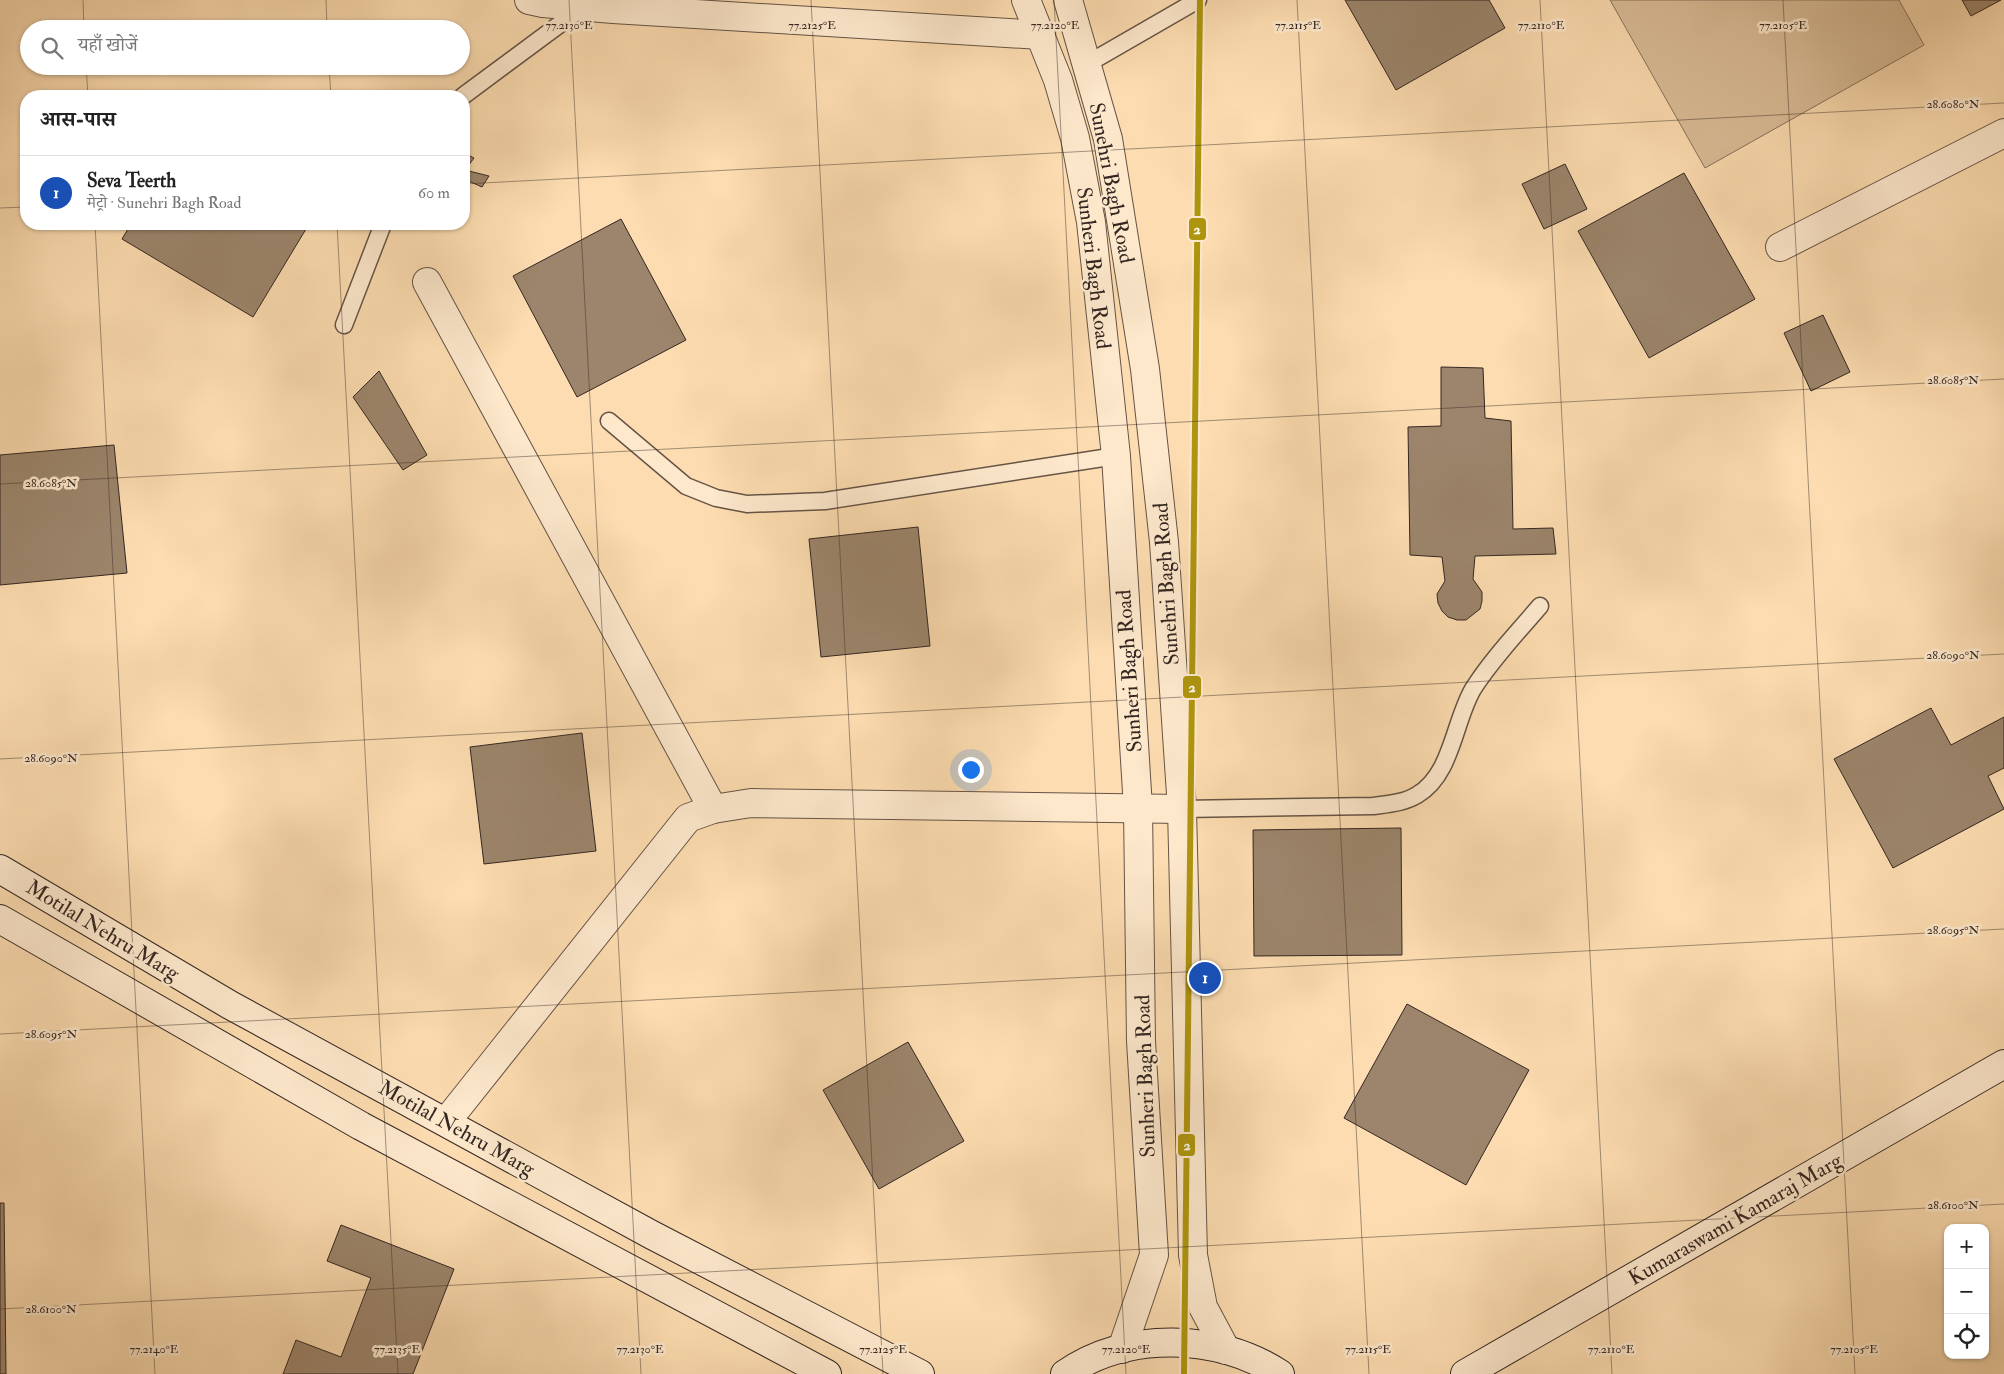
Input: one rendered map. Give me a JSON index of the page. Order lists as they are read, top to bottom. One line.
{"streets":{"street":["Sunehri Bagh Road","Sunheri Bagh Road","Motilal Nehru Marg","Kumaraswami Kamaraj Marg"]},"lines":["transit line 2"],"page":{"search":"यहाँ खोजें","heading":"आस-पास","list":[{"mark":"1","name":"Seva Teerth","note":"मेट्रो · Sunehri Bagh Road","value":"60 m"}],"pins":"1","map_buttons":["+","−"]},"coordinates":["77.2130°E","77.2125°E","77.2120°E","77.2115°E","77.2110°E","77.2105°E","28.6080°N","28.6085°N","28.6090°N","28.6095°N","28.6100°N","77.2140°E","77.2135°E"]}
